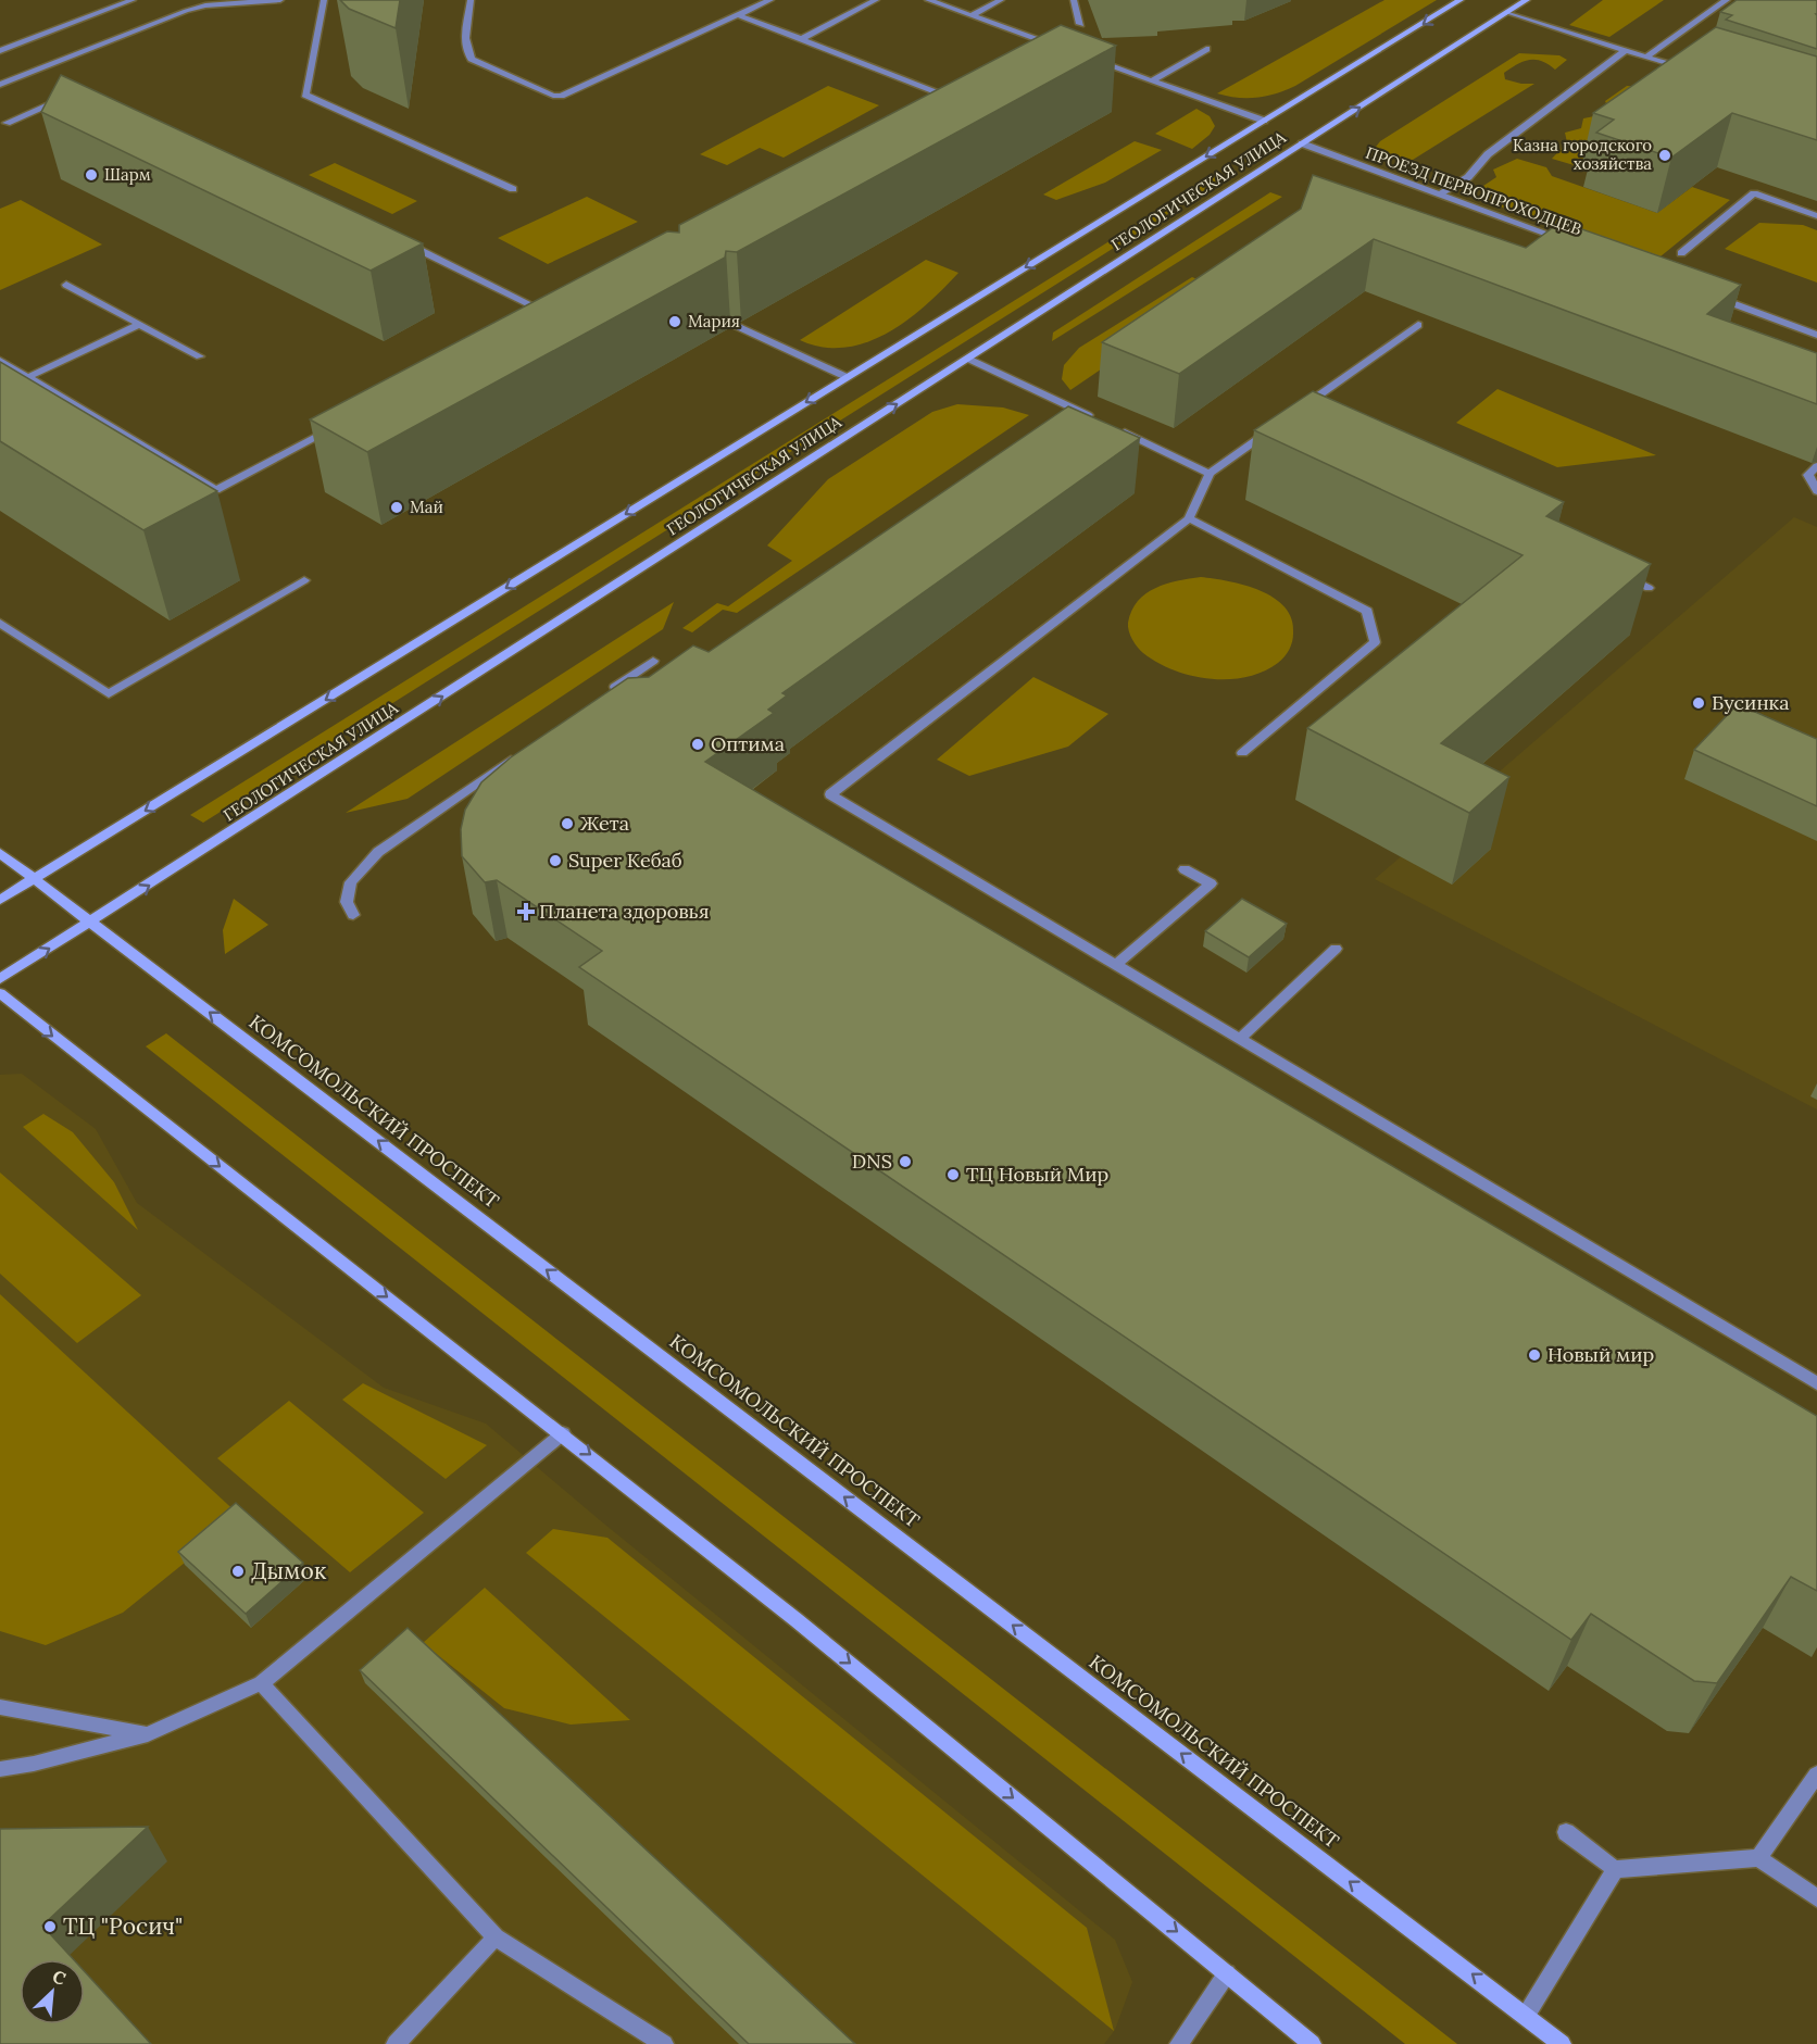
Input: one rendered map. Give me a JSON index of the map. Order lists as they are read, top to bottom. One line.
{"streets":{"main road":["ГЕОЛОГИЧЕСКАЯ УЛИЦА","КОМСОМОЛЬСКИЙ ПРОСПЕКТ"],"street":["ПРОЕЗД ПЕРВОПРОХОДЦЕВ"]},"crossings":[["ГЕОЛОГИЧЕСКАЯ УЛИЦА","ПРОЕЗД ПЕРВОПРОХОДЦЕВ"],["ГЕОЛОГИЧЕСКАЯ УЛИЦА","КОМСОМОЛЬСКИЙ ПРОСПЕКТ"]],"one_way":["КОМСОМОЛЬСКИЙ ПРОСПЕКТ"],"places":{"other":["Казна городского хозяйства","Шарм","Мария","Май","Бусинка","Оптима","Жета","Super Кебаб","DNS","ТЦ Новый Мир","Новый мир","Дымок","ТЦ \"Росич\""],"health":["Планета здоровья"]},"north":"top right"}
